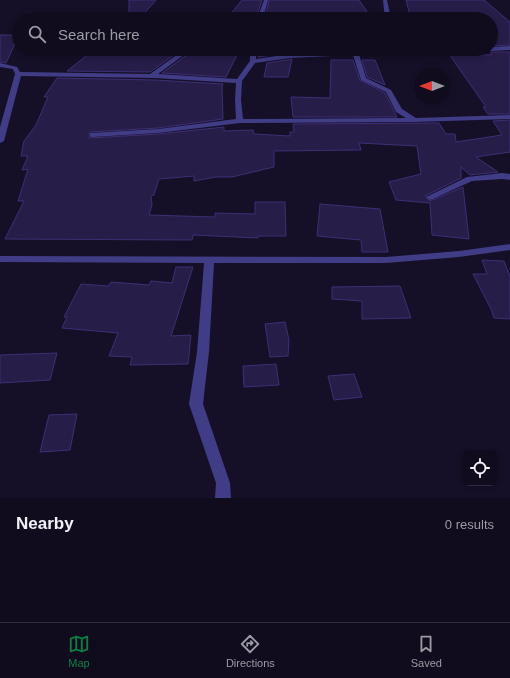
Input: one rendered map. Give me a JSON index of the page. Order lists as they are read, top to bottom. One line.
{"north":"left","page":{"search":"Search here","heading":["Nearby","0 results"],"nav":["Map","Directions","Saved"]}}
